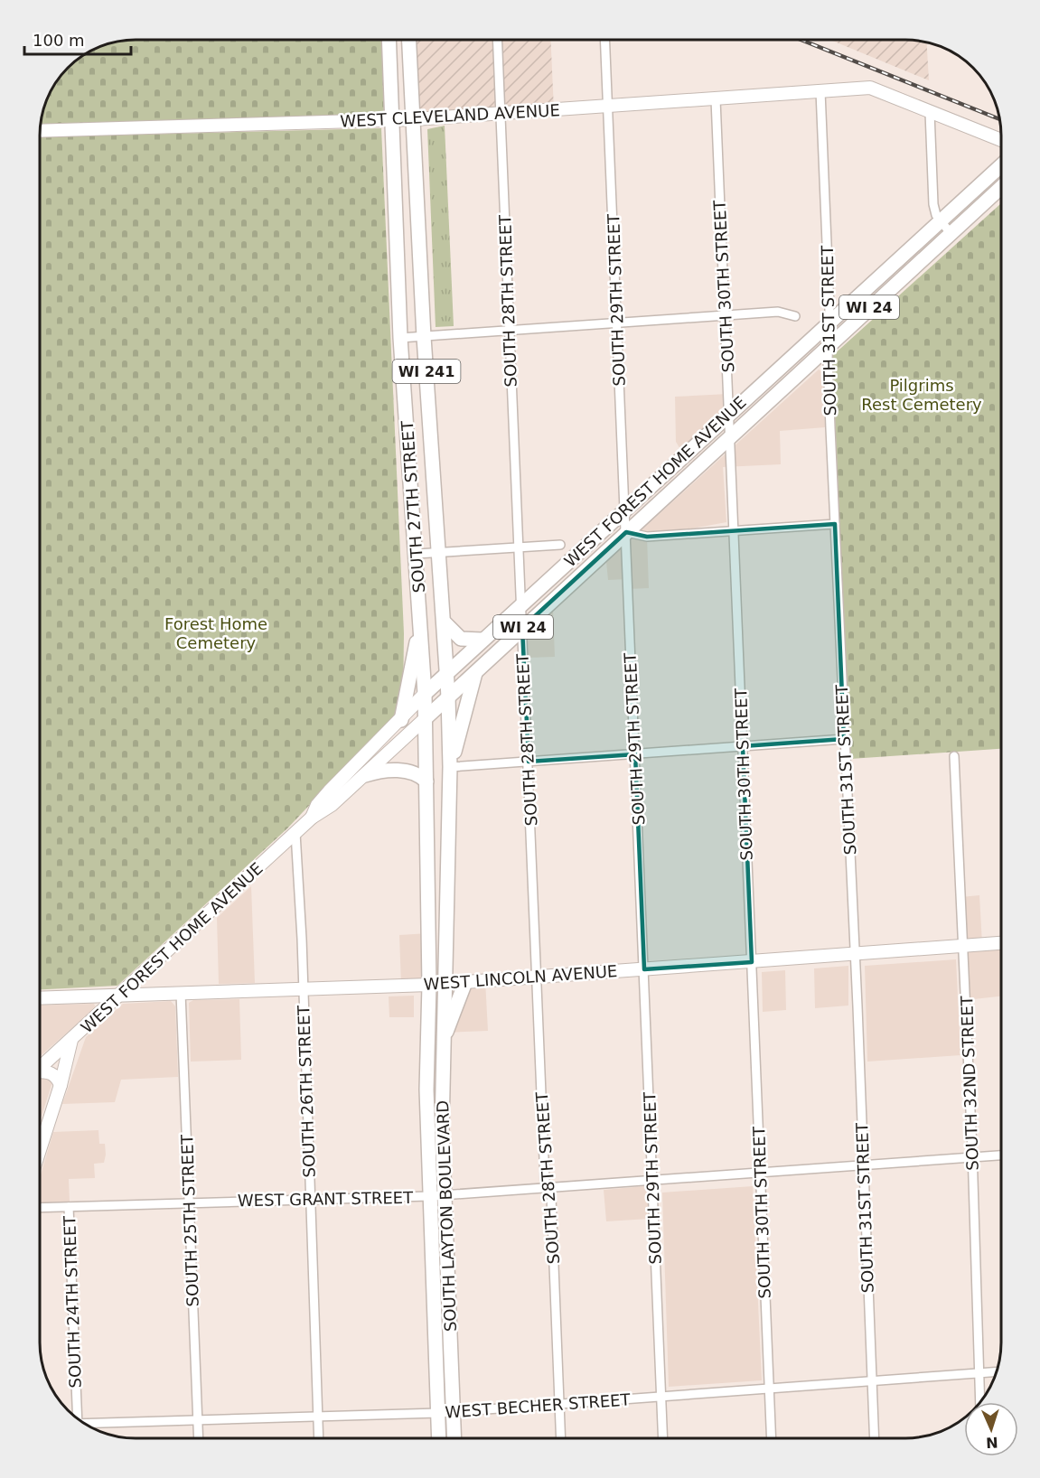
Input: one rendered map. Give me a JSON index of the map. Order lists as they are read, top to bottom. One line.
{"streets":{"main road":["WEST CLEVELAND AVENUE","WI 24","WI 241","WEST FOREST HOME AVENUE","SOUTH 27TH STREET","WEST LINCOLN AVENUE","SOUTH LAYTON BOULEVARD"],"street":["SOUTH 30TH STREET","SOUTH 29TH STREET","SOUTH 28TH STREET","SOUTH 31ST STREET","SOUTH 32ND STREET","SOUTH 26TH STREET","WEST GRANT STREET","SOUTH 25TH STREET","SOUTH 24TH STREET","WEST BECHER STREET"]},"crossings":[["WEST CLEVELAND AVENUE","SOUTH 30TH STREET"],["WEST CLEVELAND AVENUE","SOUTH 29TH STREET"],["WEST CLEVELAND AVENUE","SOUTH 28TH STREET"],["WEST CLEVELAND AVENUE","SOUTH 31ST STREET"],["WEST CLEVELAND AVENUE","SOUTH 27TH STREET"],["SOUTH 30TH STREET","WEST FOREST HOME AVENUE"],["SOUTH 30TH STREET","WEST LINCOLN AVENUE"],["SOUTH 30TH STREET","WEST GRANT STREET"],["SOUTH 30TH STREET","WEST BECHER STREET"],["SOUTH 29TH STREET","WEST FOREST HOME AVENUE"],["SOUTH 29TH STREET","WEST LINCOLN AVENUE"],["SOUTH 29TH STREET","WEST GRANT STREET"],["SOUTH 29TH STREET","WEST BECHER STREET"],["SOUTH 28TH STREET","WEST FOREST HOME AVENUE"],["SOUTH 28TH STREET","WEST LINCOLN AVENUE"],["SOUTH 28TH STREET","WEST GRANT STREET"],["SOUTH 28TH STREET","WEST BECHER STREET"],["SOUTH 31ST STREET","WEST FOREST HOME AVENUE"],["SOUTH 31ST STREET","WEST LINCOLN AVENUE"],["SOUTH 31ST STREET","WEST GRANT STREET"],["SOUTH 31ST STREET","WEST BECHER STREET"],["WEST FOREST HOME AVENUE","SOUTH 27TH STREET"],["WEST FOREST HOME AVENUE","WEST LINCOLN AVENUE"],["WEST FOREST HOME AVENUE","SOUTH 26TH STREET"],["SOUTH 27TH STREET","WEST LINCOLN AVENUE"],["SOUTH 27TH STREET","SOUTH LAYTON BOULEVARD"],["WEST LINCOLN AVENUE","SOUTH 32ND STREET"],["WEST LINCOLN AVENUE","SOUTH 26TH STREET"],["WEST LINCOLN AVENUE","SOUTH LAYTON BOULEVARD"],["WEST LINCOLN AVENUE","SOUTH 25TH STREET"],["SOUTH 32ND STREET","WEST GRANT STREET"],["SOUTH 32ND STREET","WEST BECHER STREET"],["SOUTH 26TH STREET","WEST GRANT STREET"],["SOUTH 26TH STREET","WEST BECHER STREET"],["WEST GRANT STREET","SOUTH LAYTON BOULEVARD"],["WEST GRANT STREET","SOUTH 25TH STREET"],["WEST GRANT STREET","SOUTH 24TH STREET"],["SOUTH LAYTON BOULEVARD","WEST BECHER STREET"],["SOUTH 25TH STREET","WEST BECHER STREET"]],"parks":["Pilgrims Rest Cemetery","Forest Home Cemetery"],"scale_bar":"100 m","north":"bottom"}
